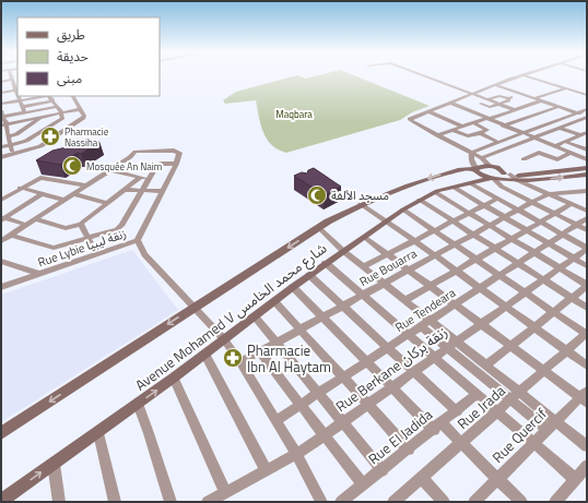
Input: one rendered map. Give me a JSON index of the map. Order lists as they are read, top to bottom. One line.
{"streets":{"street":["Rue Lybie زنقة ليبيا","Rue Bouarra","Rue Tendeara","Avenue Mohamed V شارع محمد الخامس","Rue Berkane زنقة بركان","Rue Jrada","Rue Quercif","Rue El Jadida"]},"parks":["Maqbara"],"places":{"pharmacy":["Pharmacie Nassiha","Pharmacie Ibn Al Haytam"],"mosque":["Mosquée An Naim","مسجد الألفة"]},"legend":["طريق","حديقة","مبنى"]}
